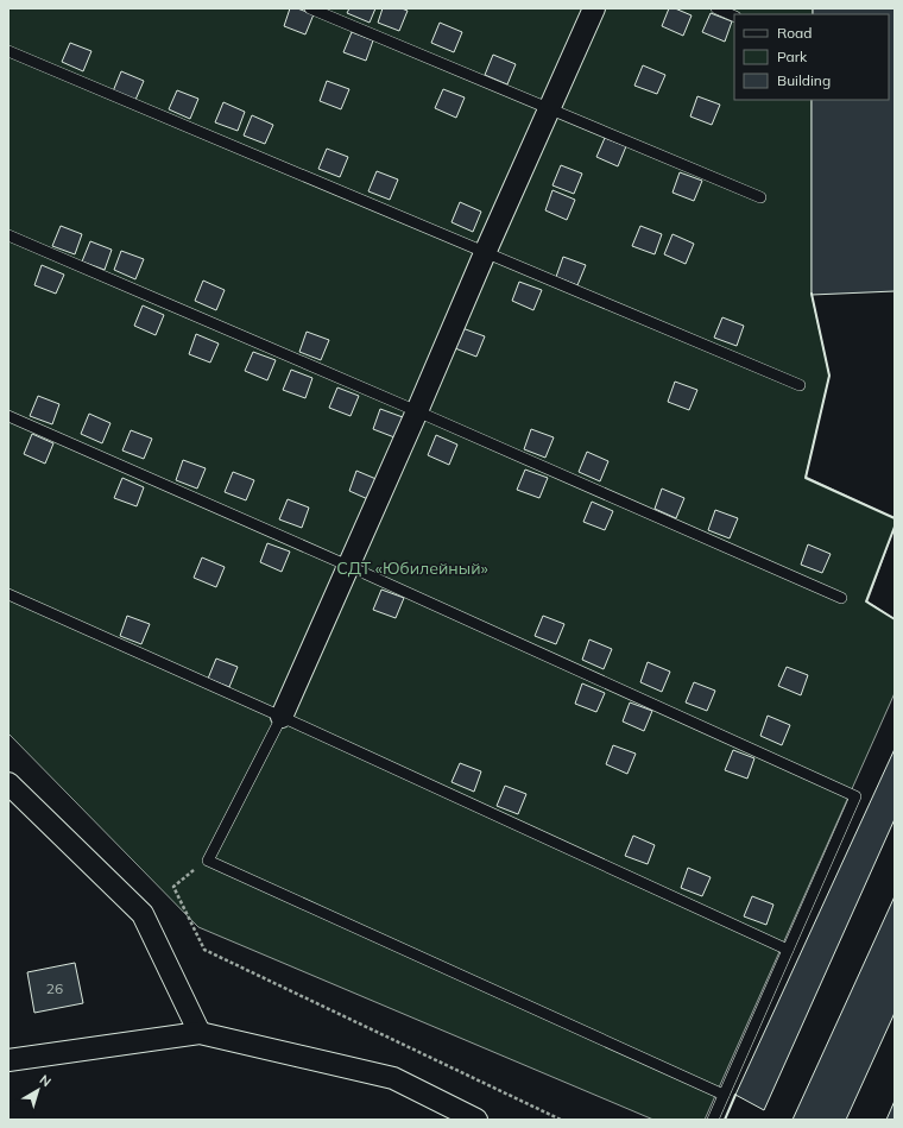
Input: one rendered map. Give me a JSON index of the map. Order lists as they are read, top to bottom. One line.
{"parks":["СДТ «Юбилейный»"],"house_numbers":["26"],"legend":["Road","Park","Building"],"north":"top right"}
